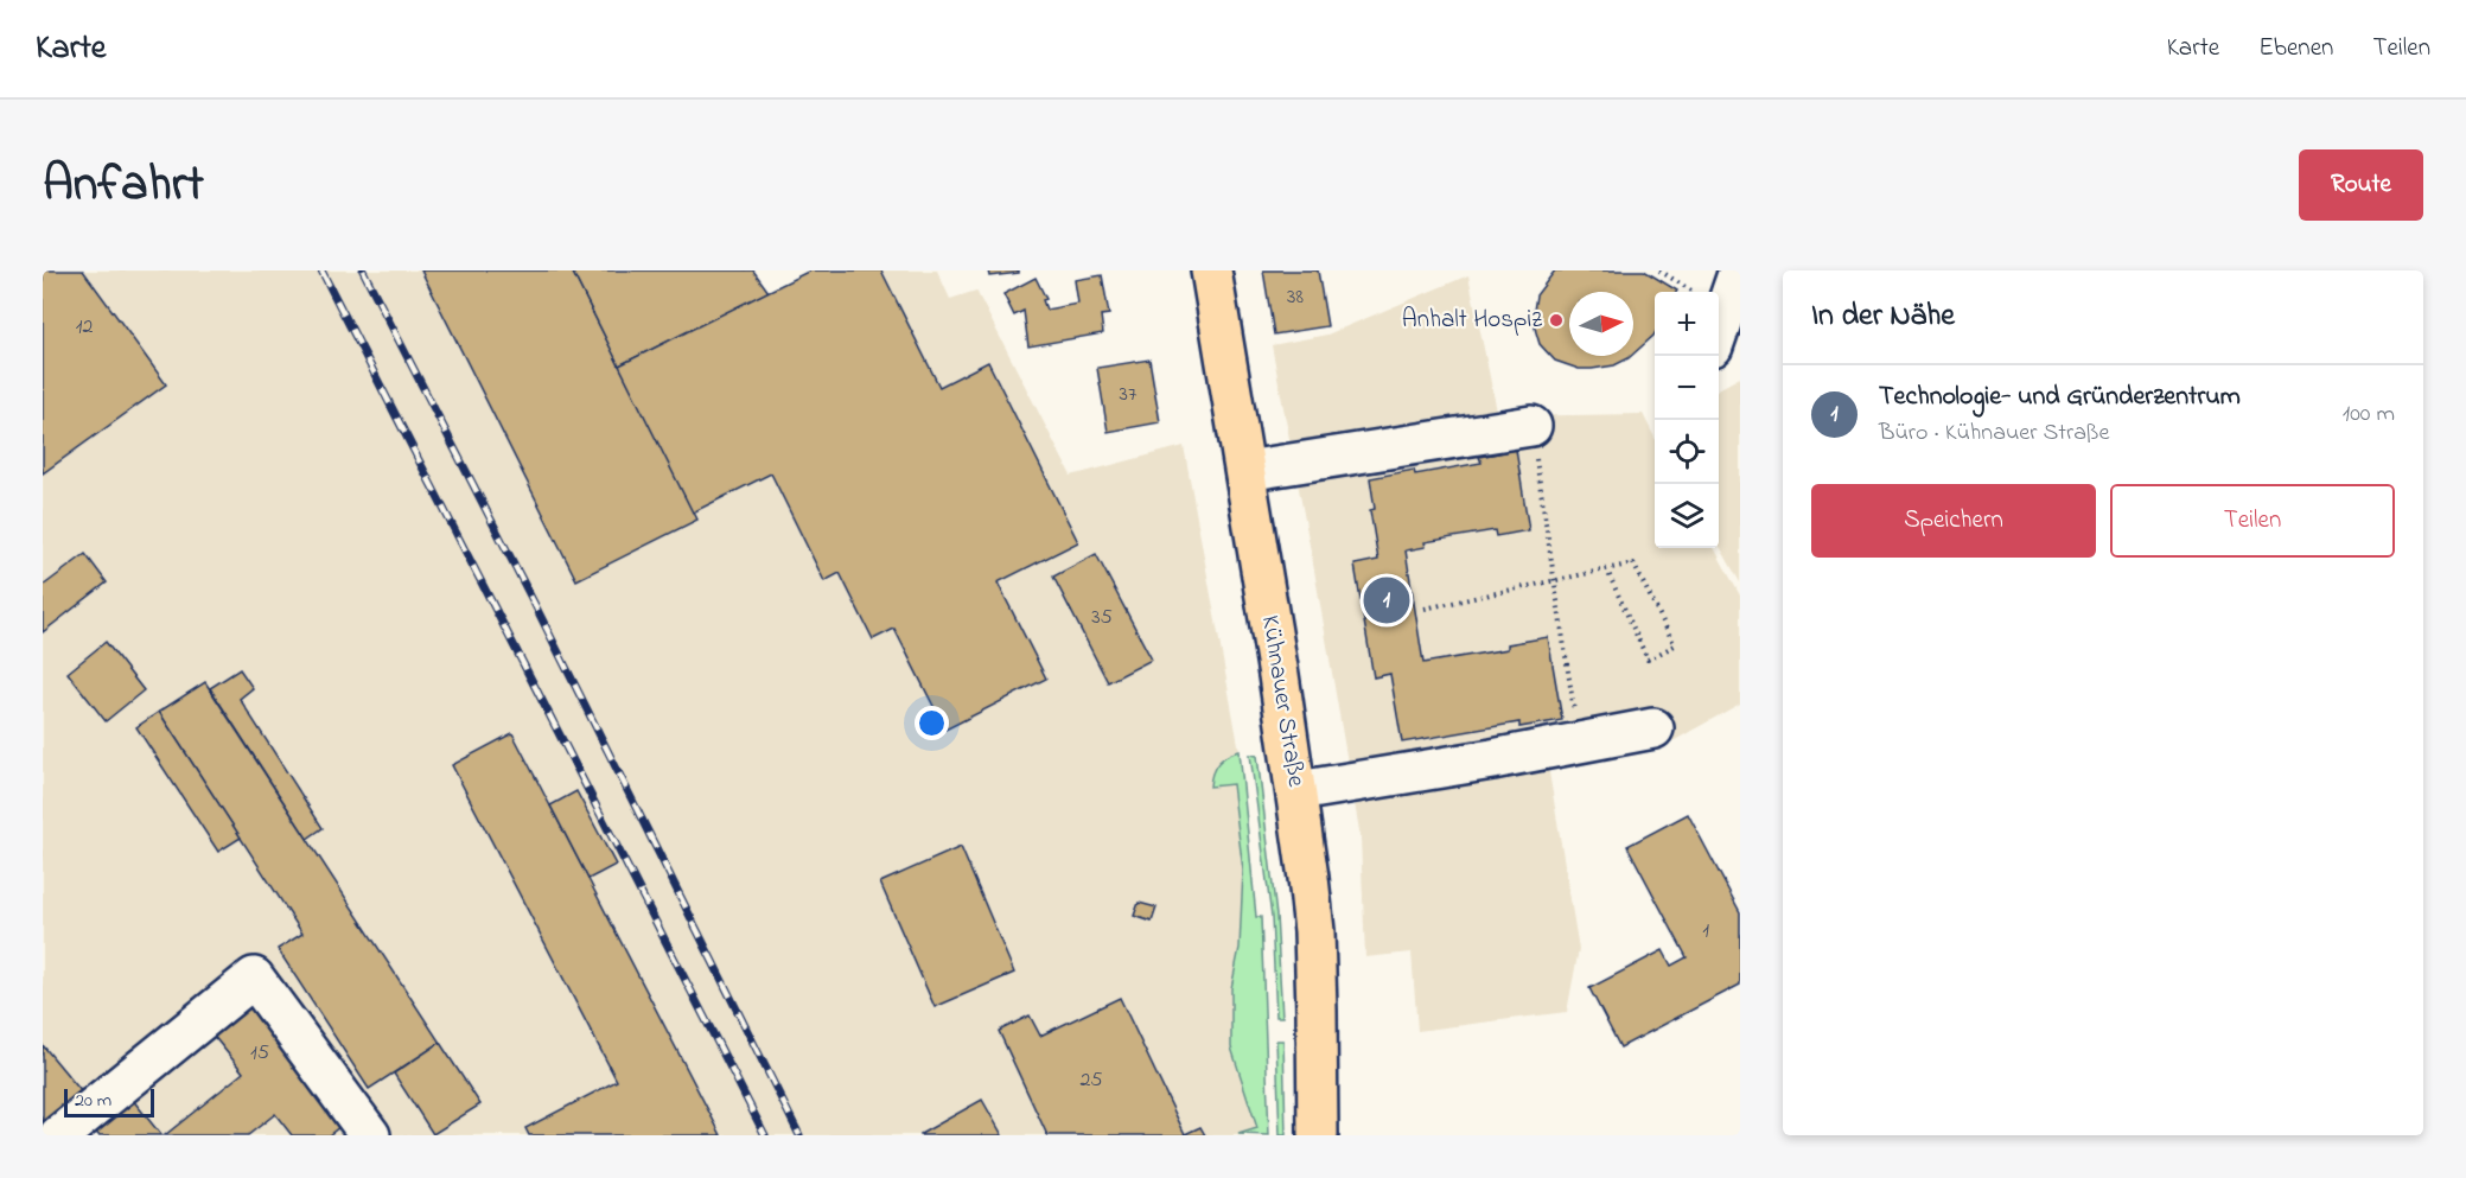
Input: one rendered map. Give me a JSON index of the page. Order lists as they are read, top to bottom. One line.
{"streets":{"main road":["Kühnauer Straße"]},"places":["Anhalt Hospiz"],"house_numbers":["38","12","37","35","1","15","25"],"scale_bar":"20 m","north":"right","page":{"header":"Karte","nav":["Karte","Ebenen","Teilen"],"title":"Anfahrt","buttons":["Route",["Speichern","Teilen"]],"heading":"In der Nähe","map_buttons":["+","−"],"list":[{"mark":"1","name":"Technologie- und Gründerzentrum","note":"Büro · Kühnauer Straße","value":"100 m"}],"pins":"1","scale":"20 m"}}
